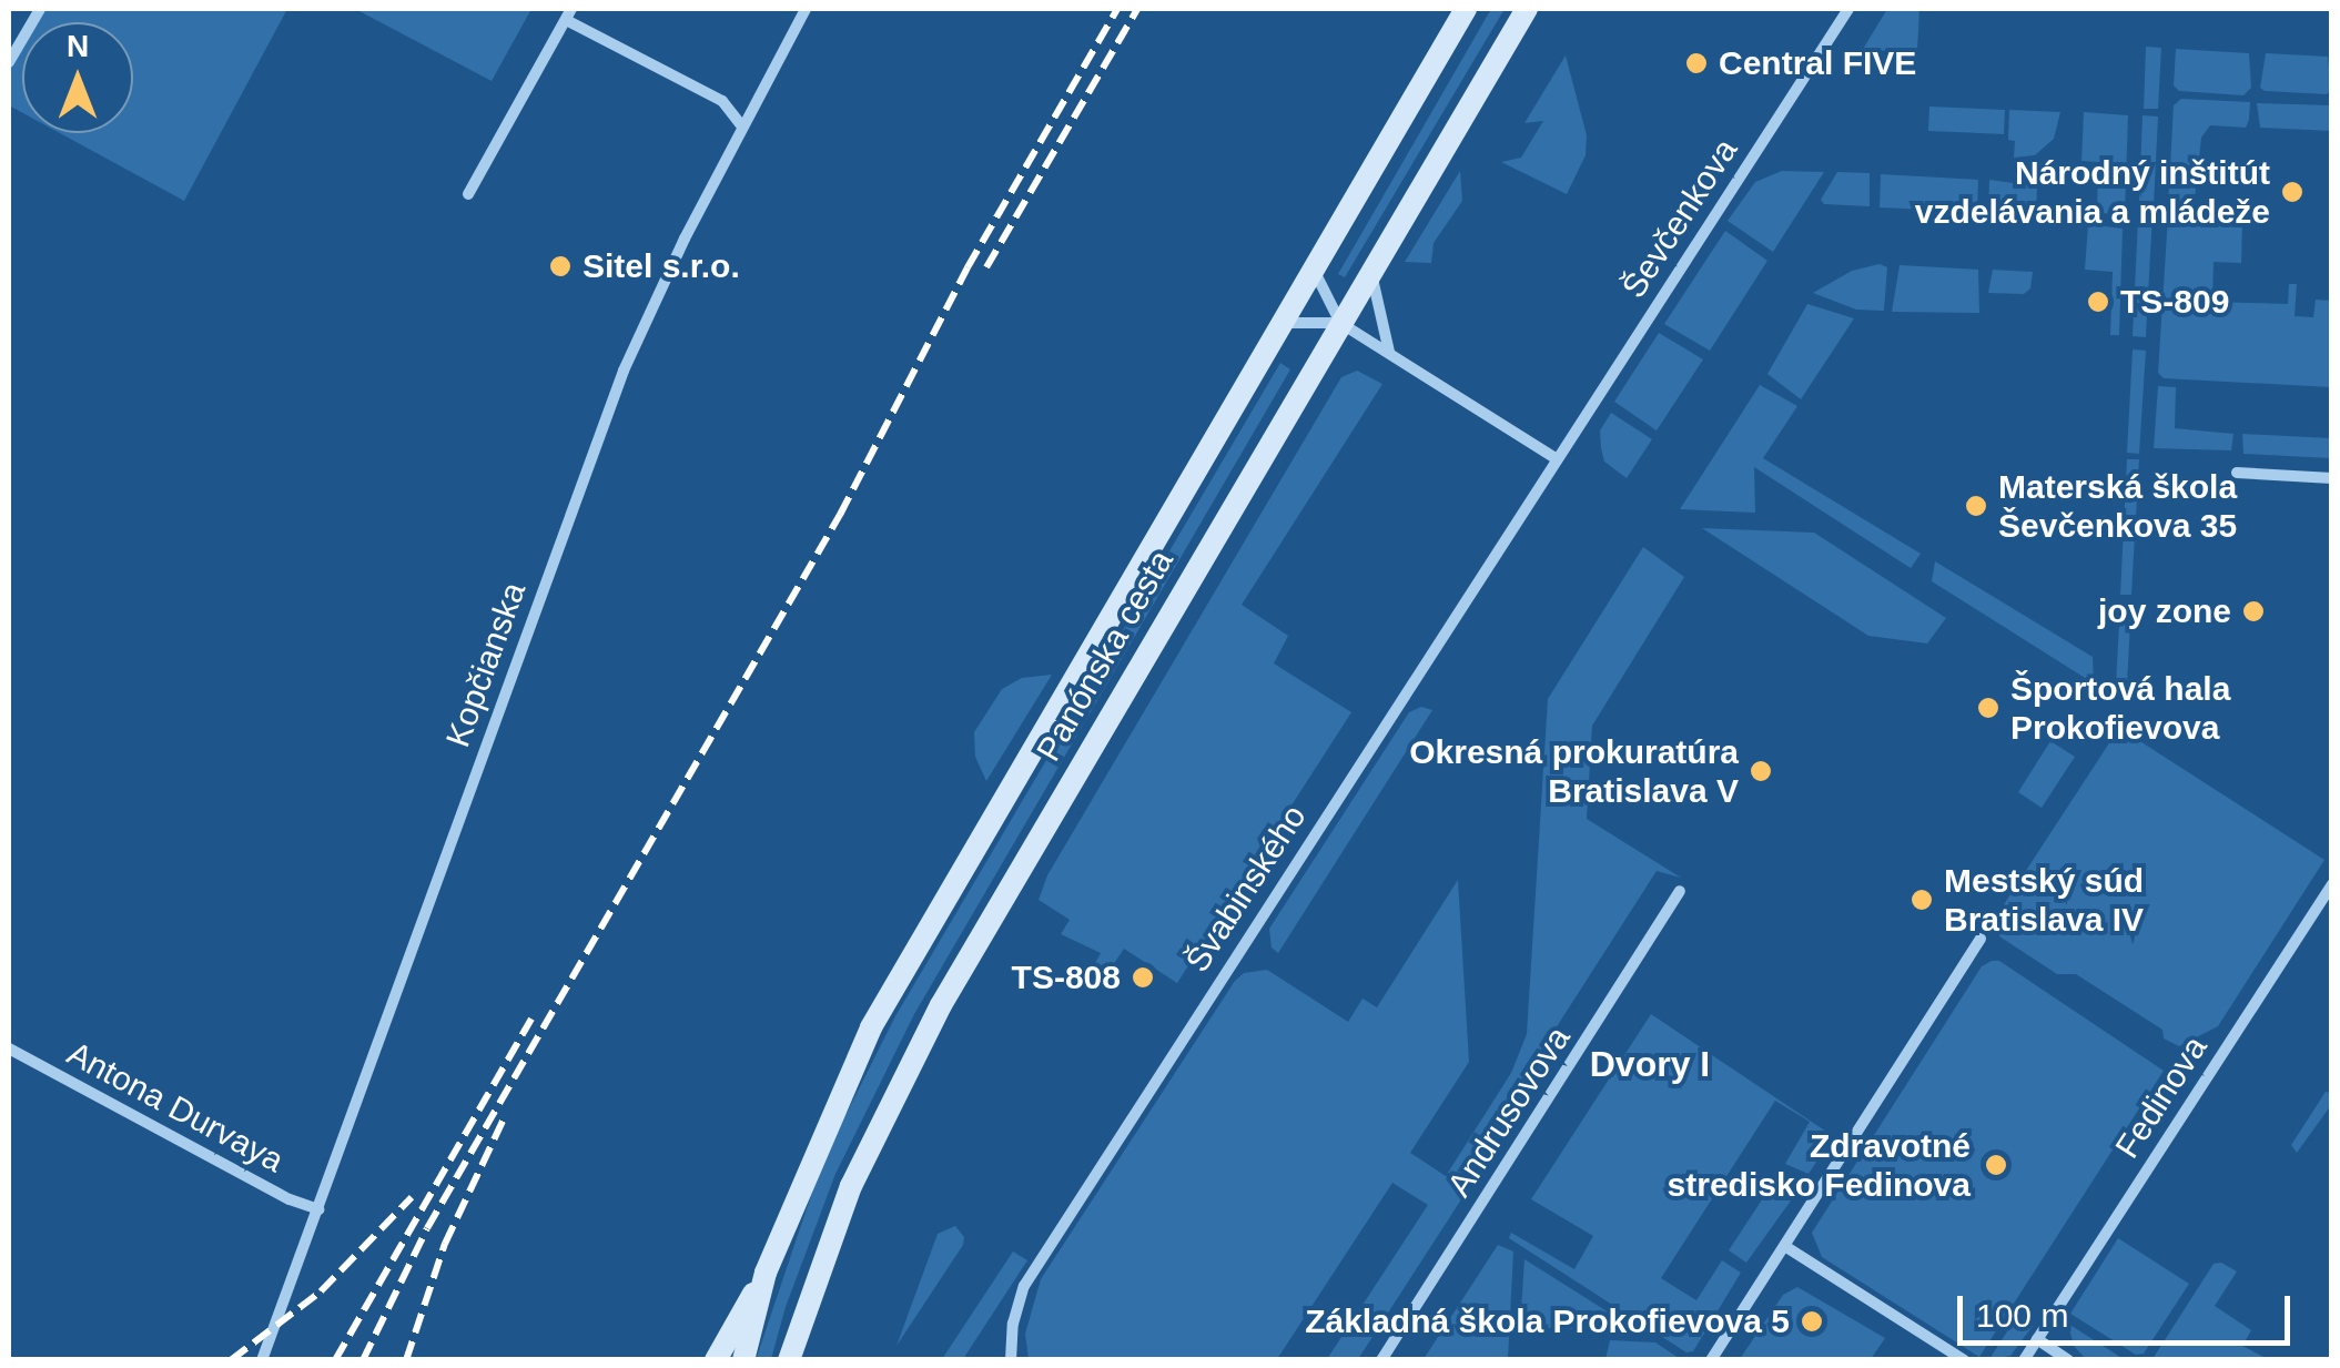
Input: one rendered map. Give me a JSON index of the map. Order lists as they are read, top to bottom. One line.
{"streets":{"main road":["Panónska cesta"],"street":["Ševčenkova","Kopčianska","Švabinského","Fedinova","Antona Durvaya","Andrusovova"]},"crossings":[["Ševčenkova","Švabinského"],["Kopčianska","Antona Durvaya"]],"districts":["Dvory I"],"places":["Central FIVE","Národný inštitút vzdelávania a mládeže","Sitel s.r.o.","TS-809","Materská škola Ševčenkova 35","joy zone","Športová hala Prokofievova","Okresná prokuratúra Bratislava V","Mestský súd Bratislava IV","TS-808","Zdravotné stredisko Fedinova","Základná škola Prokofievova 5"],"scale_bar":"100 m","north":"top"}
